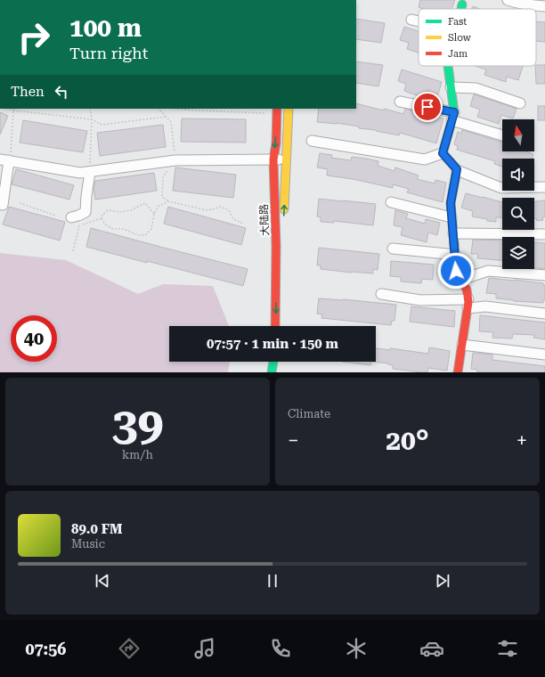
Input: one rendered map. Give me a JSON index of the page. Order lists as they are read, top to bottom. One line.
{"streets":{"main road":["大陆路"]},"legend":["Fast","Slow","Jam"],"north":"top","page":{"turn":["100 m","Turn right"],"then":"Then","limit":"40","trip":"07:57 · 1 min · 150 m","tile":[["39","km/h"],"Climate"],"heat":["−","20°","+"],"song":["89.0 FM","Music"],"tabs":"07:56"}}
